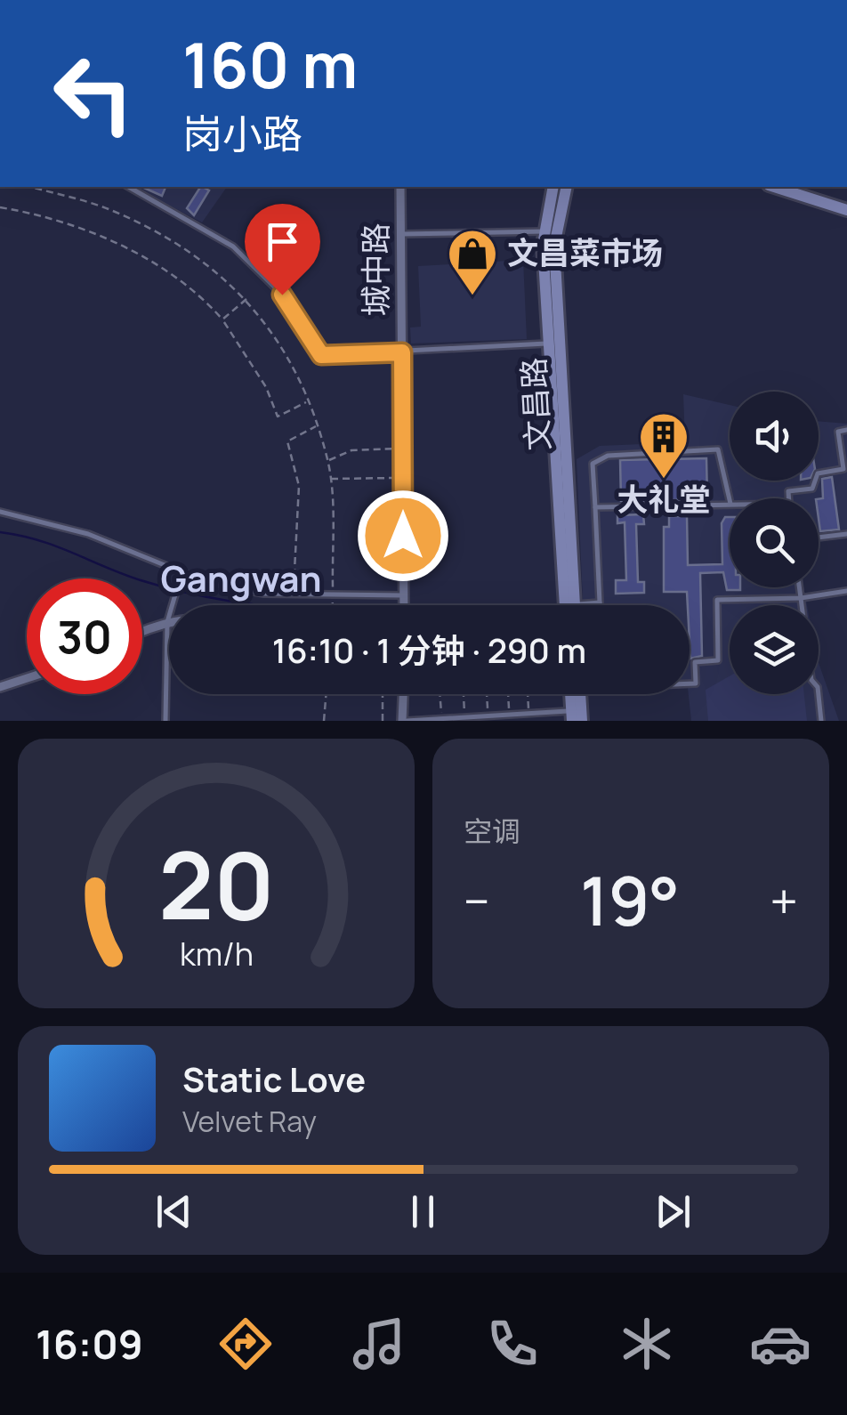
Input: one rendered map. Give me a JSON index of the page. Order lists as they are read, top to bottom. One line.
{"streets":{"main road":["文昌路"],"street":["城中路"]},"districts":["Gangwan"],"places":{"shop":["文昌菜市场"],"building":["大礼堂"]},"page":{"turn":["160 m","岗小路"],"limit":"30","trip":"16:10 · 1 分钟 · 290 m","tile":"空调","heat":["−","19°","+"],"song":["Static Love","Velvet Ray"],"tabs":"16:09","gauge":["20","km/h"]}}
